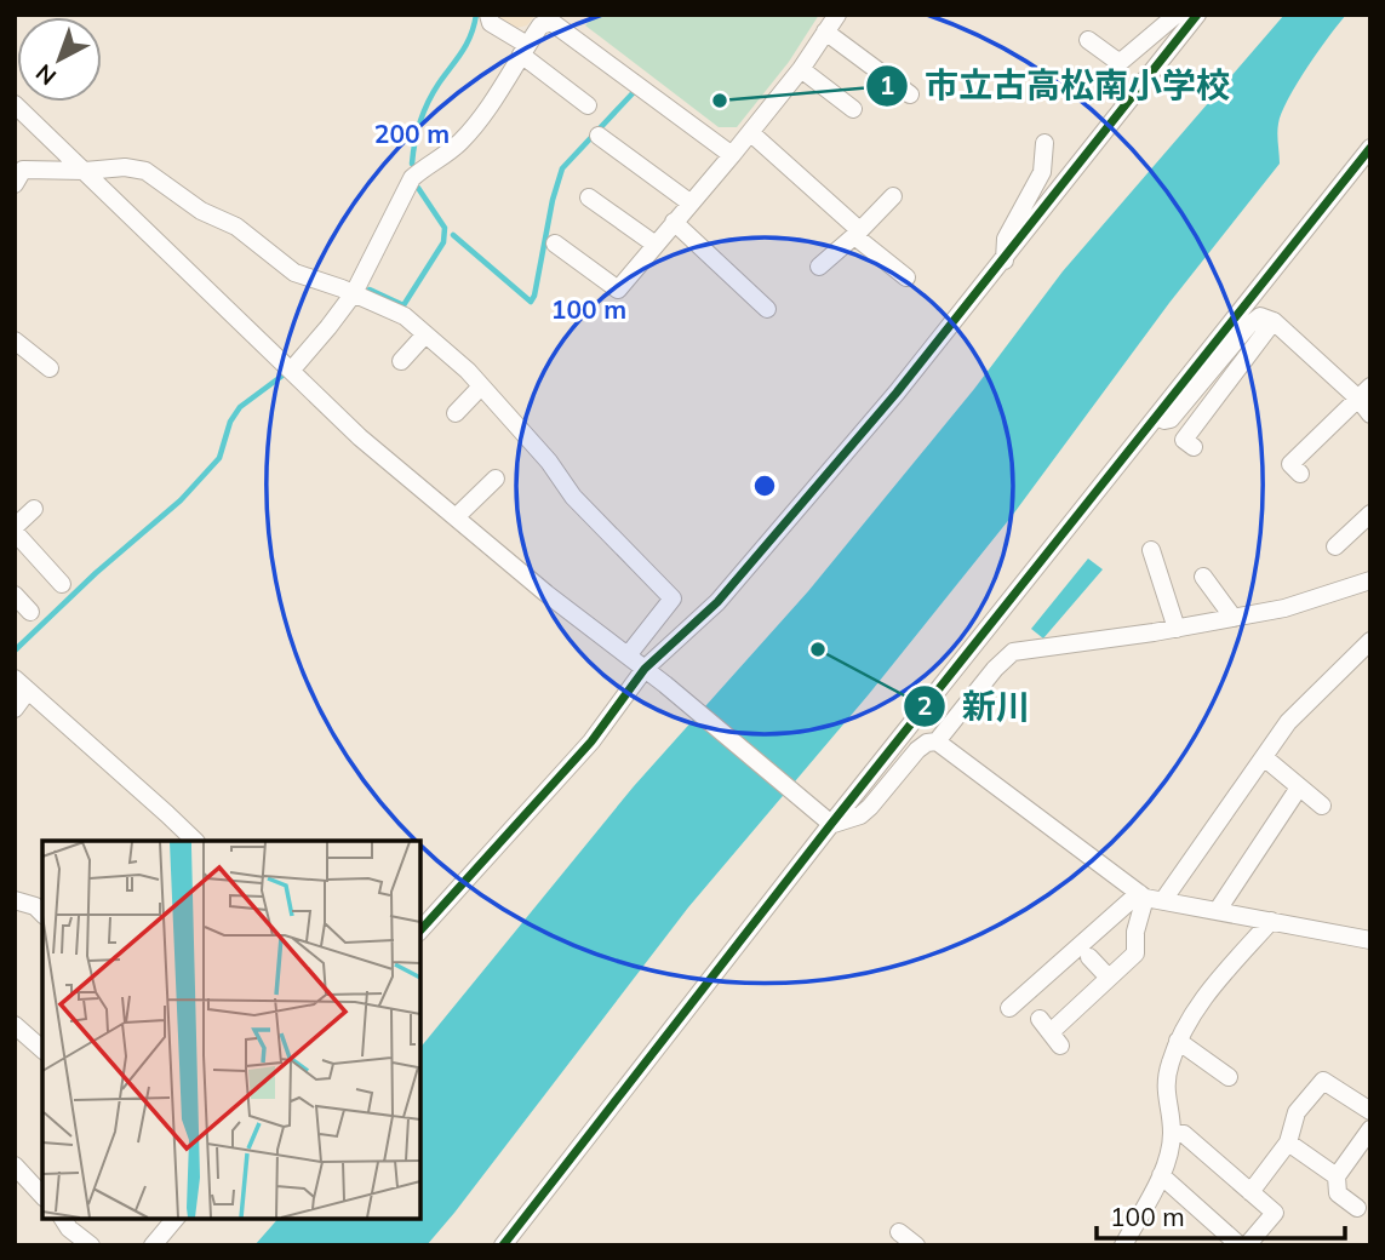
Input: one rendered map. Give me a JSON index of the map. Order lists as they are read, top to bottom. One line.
{"places":["市立古高松南小学校","新川"],"scale_bar":"100 m","north":"bottom left","rings":["200 m","100 m"]}
